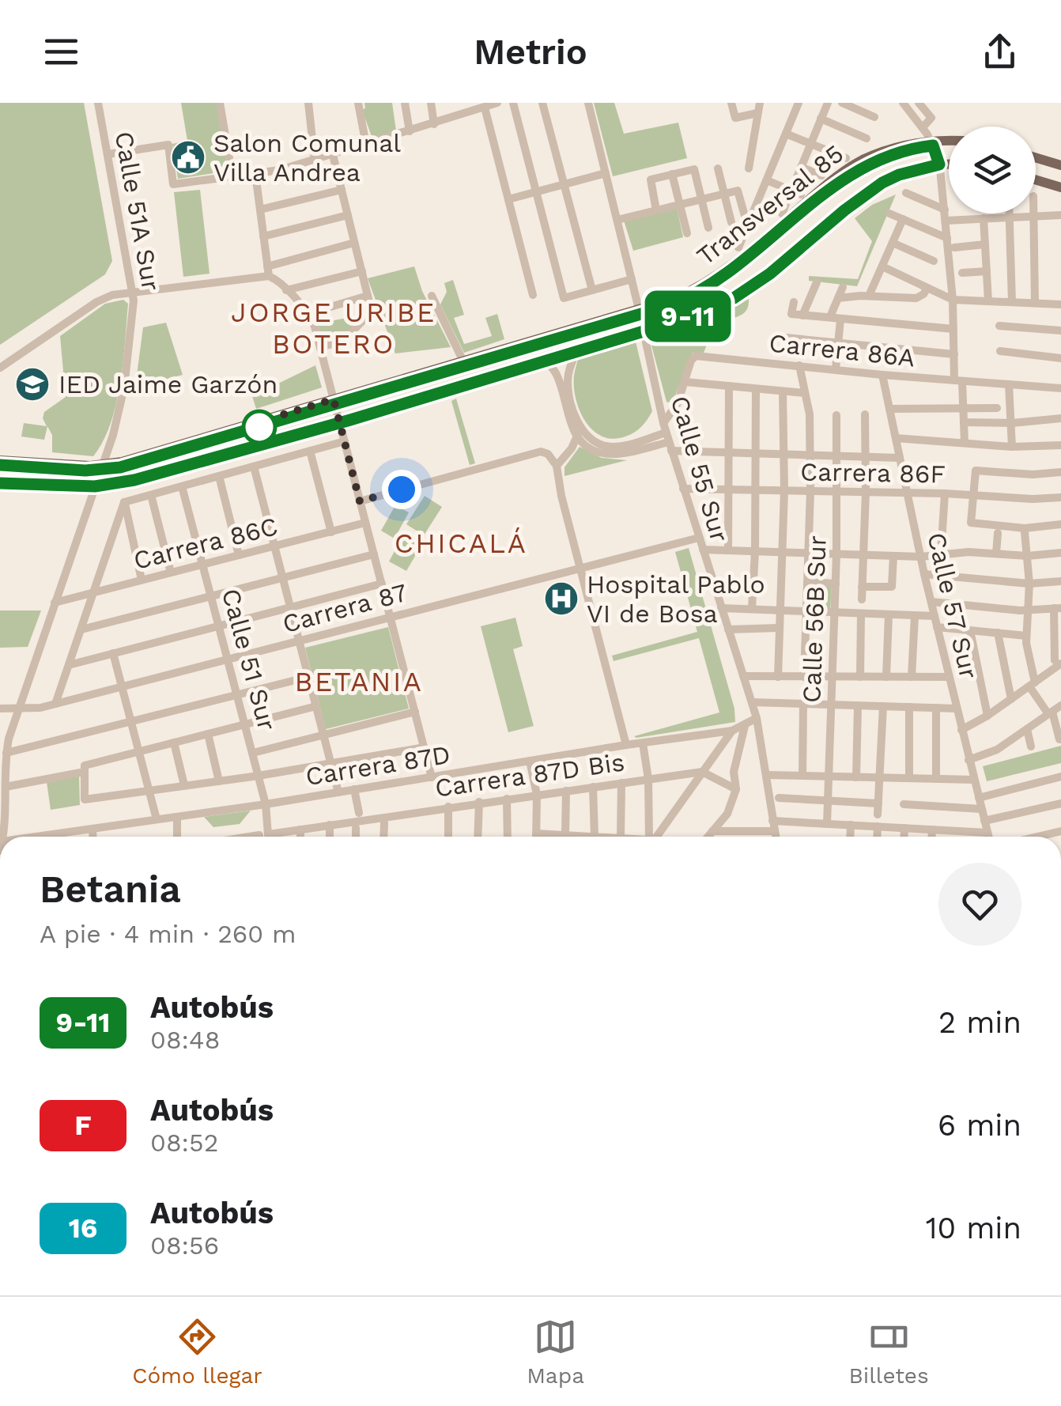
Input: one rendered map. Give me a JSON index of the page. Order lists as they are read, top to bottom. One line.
{"streets":{"main road":["Transversal 85"],"street":["Calle 51A Sur","Carrera 86A","Calle 55 Sur","Carrera 86F","Carrera 86C","Calle 57 Sur","Carrera 87","Calle 56B Sur","Calle 51 Sur","Carrera 87D","Carrera 87D Bis"]},"crossings":[["Transversal 85","Calle 51A Sur"],["Transversal 85","Calle 55 Sur"],["Calle 51A Sur","Carrera 86C"],["Calle 51A Sur","Carrera 87"],["Carrera 86A","Calle 55 Sur"],["Carrera 86A","Calle 57 Sur"],["Calle 55 Sur","Carrera 86F"],["Calle 55 Sur","Carrera 87"],["Calle 55 Sur","Carrera 87D"],["Carrera 86F","Calle 57 Sur"],["Carrera 86F","Calle 56B Sur"],["Carrera 86C","Calle 51 Sur"],["Carrera 87","Calle 51 Sur"],["Calle 51 Sur","Carrera 87D"],["Calle 51 Sur","Carrera 87D Bis"]],"districts":["JORGE URIBE BOTERO","CHICALÁ","BETANIA"],"places":{"public building":["Salon Comunal Villa Andrea"],"school or university":["IED Jaime Garzón"],"hospital":["Hospital Pablo VI de Bosa"]},"lines":["bus line 9-11"],"page":{"header":"Metrio","on_map":"9-11","heading":["Betania","A pie · 4 min · 260 m"],"list":[{"mark":"9-11","name":"Autobús","note":"08:48","value":"2 min"},{"mark":"F","name":"Autobús","note":"08:52","value":"6 min"},{"mark":"16","name":"Autobús","note":"08:56","value":"10 min"}],"tabs":["Cómo llegar","Mapa","Billetes"]}}
